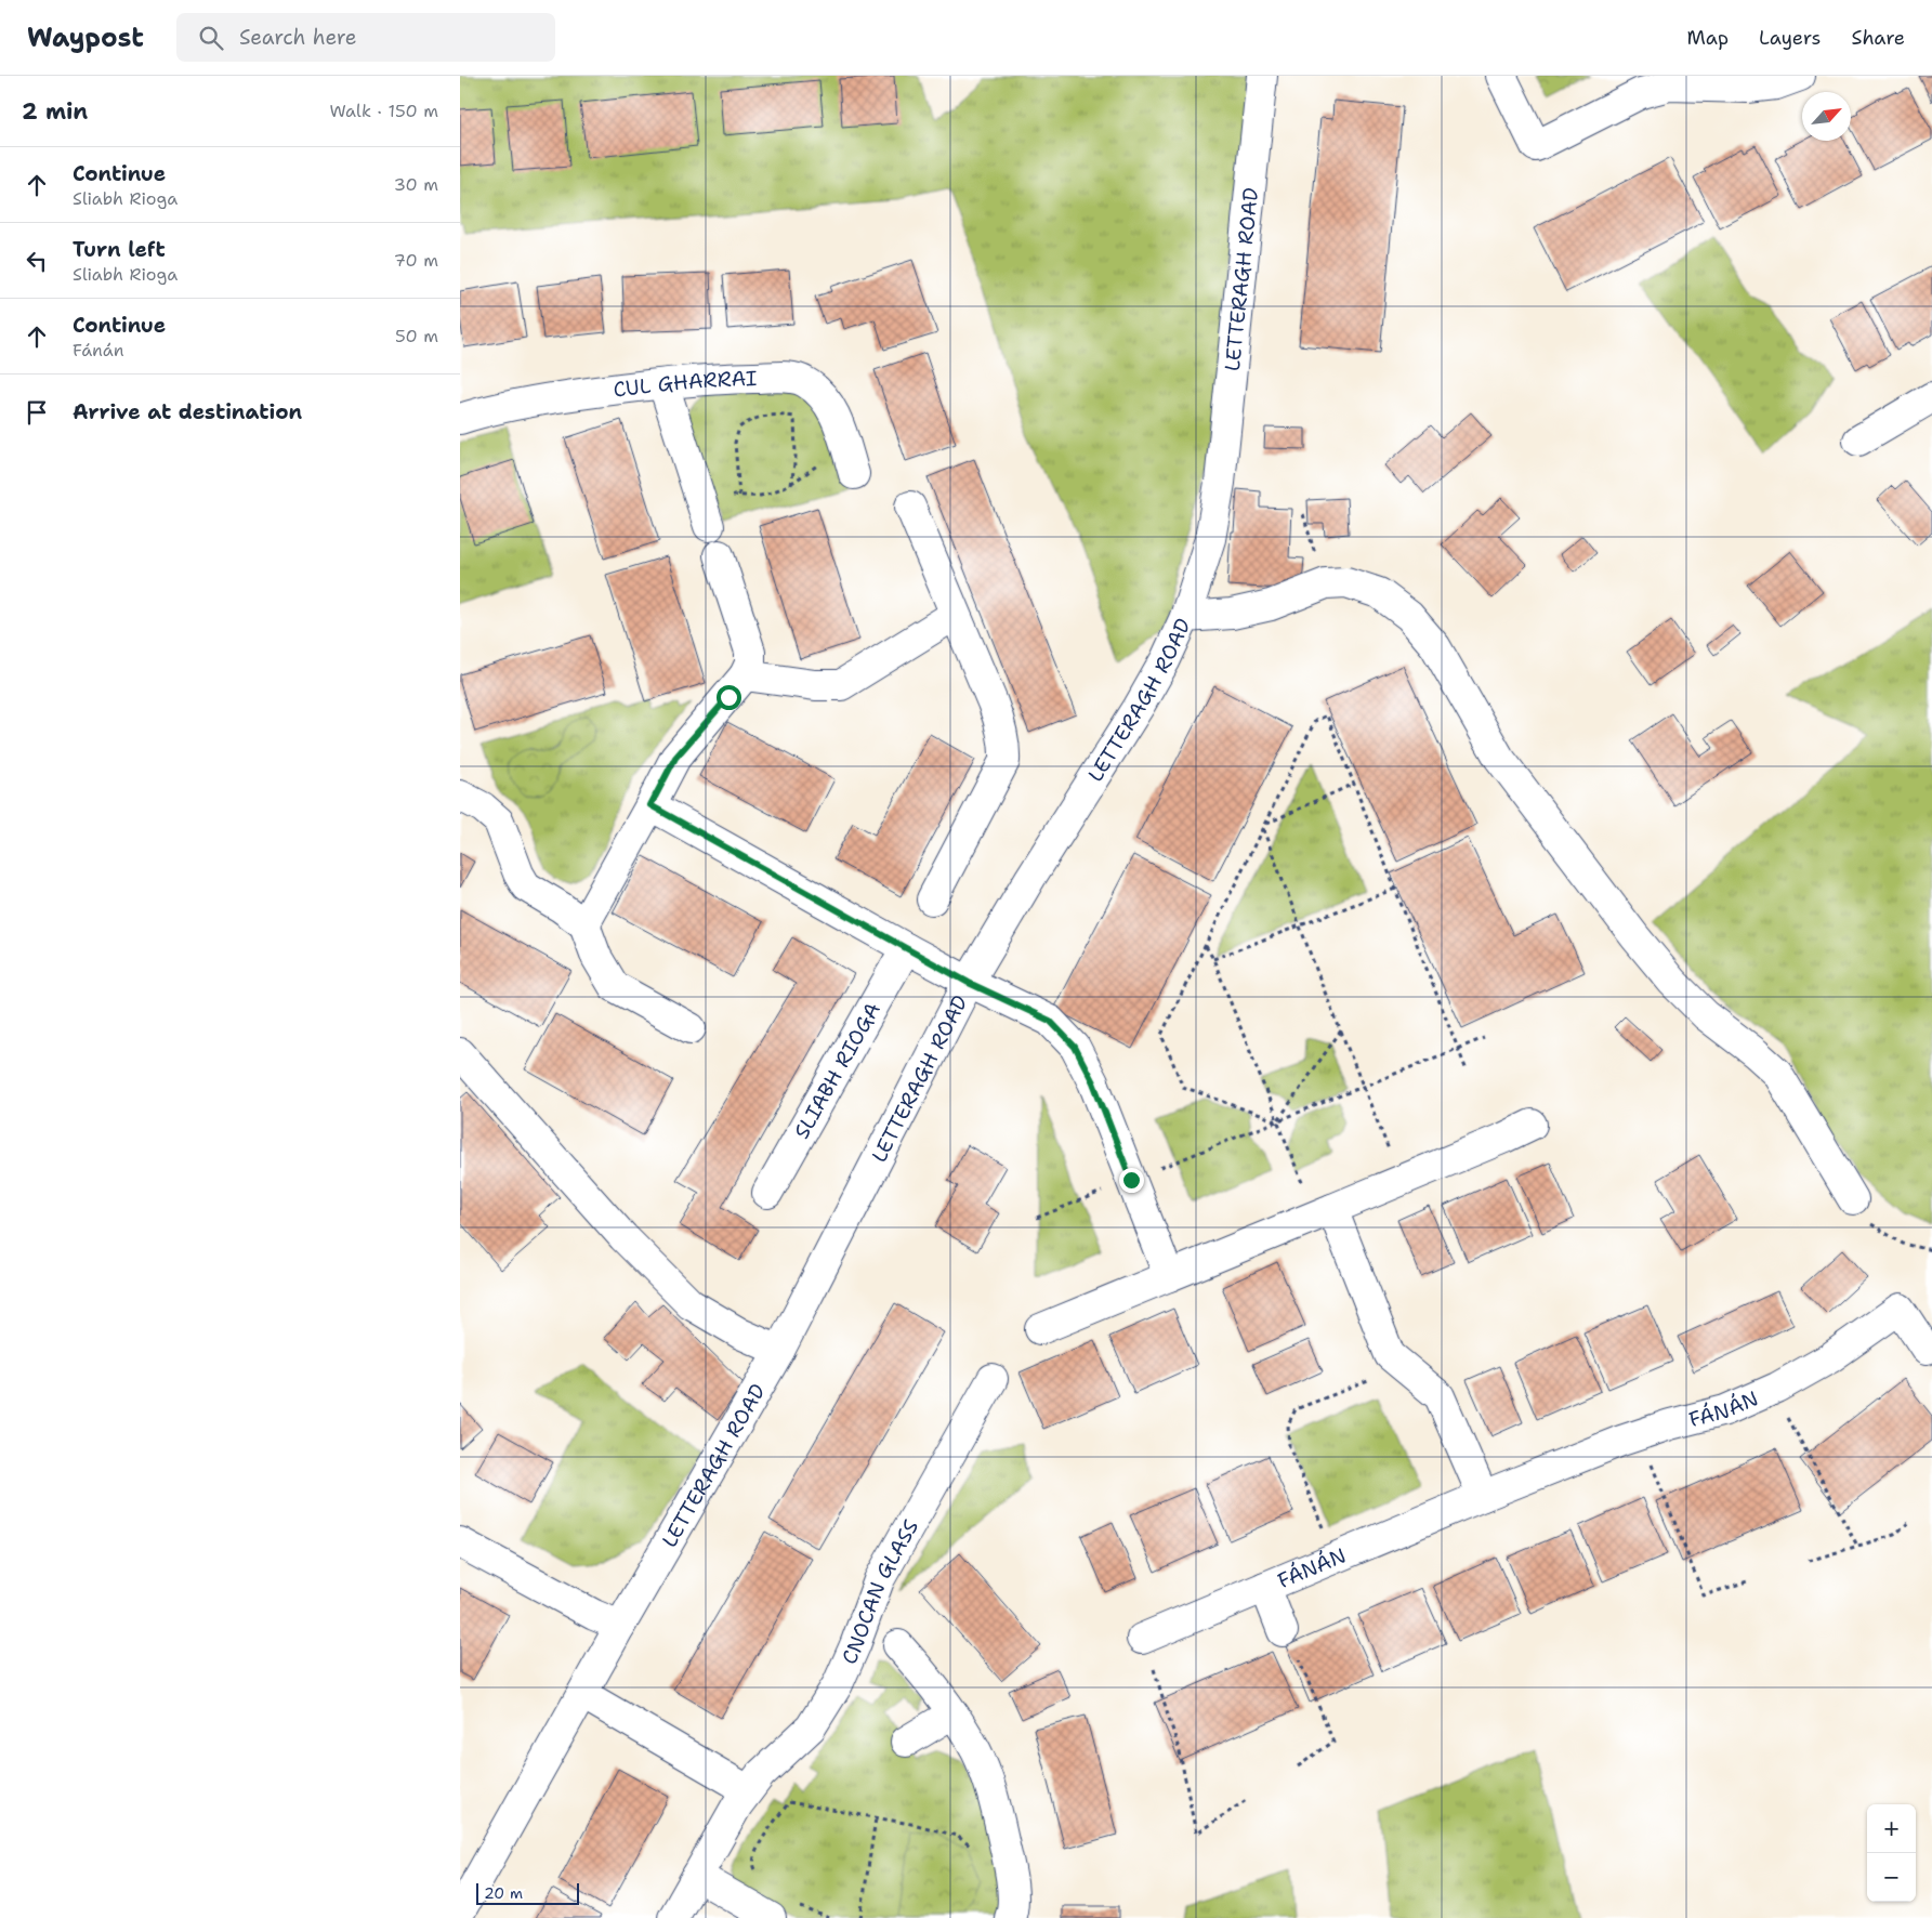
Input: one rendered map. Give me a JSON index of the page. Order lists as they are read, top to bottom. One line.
{"streets":{"street":["LETTERAGH ROAD","CUL GHARRAI","SLIABH RIOGA","FÁNÁN","CNOCAN GLASS"]},"scale_bar":"20 m","north":"top right","page":{"header":"Waypost","search":"Search here","nav":["Map","Layers","Share"],"heading":["2 min","Walk · 150 m"],"list":[["Continue","Sliabh Rioga","30 m"],["Turn left","Sliabh Rioga","70 m"],["Continue","Fánán","50 m"],"Arrive at destination"],"map_buttons":["+","−"],"scale":"20 m"}}
